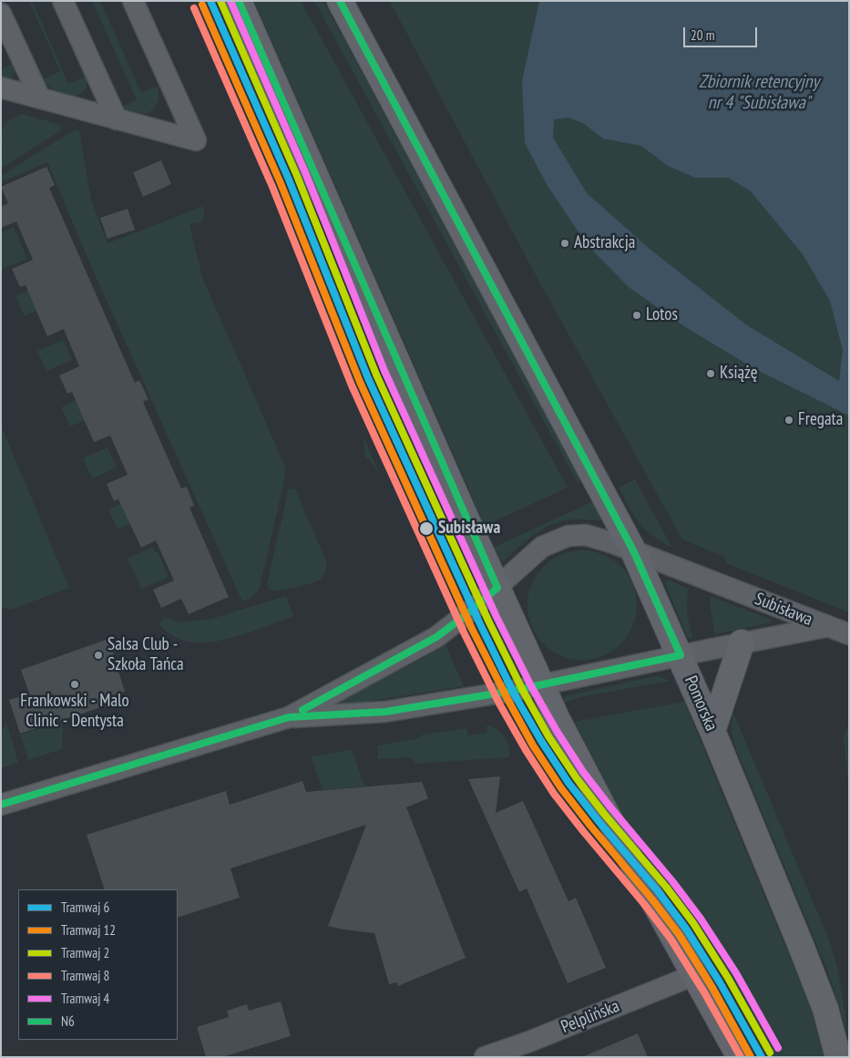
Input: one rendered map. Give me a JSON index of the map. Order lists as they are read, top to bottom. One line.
{"streets":{"main road":["Pomorska"],"street":["Subisława","Pelplińska"]},"crossings":[["Subisława","Pomorska"]],"water":["Zbiornik retencyjny nr 4 \"Subisława\""],"places":["Abstrakcja","Lotos","Książę","Fregata","Subisława","Salsa Club - Szkoła Tańca","Frankowski - Malo Clinic - Dentysta"],"lines":["tram line 6","tram line 2","tram line 4","transit line N6","tram line 12","tram line 8"],"legend":["Tramwaj 6","Tramwaj 12","Tramwaj 2","Tramwaj 8","Tramwaj 4","N6"],"scale_bar":"20 m"}
